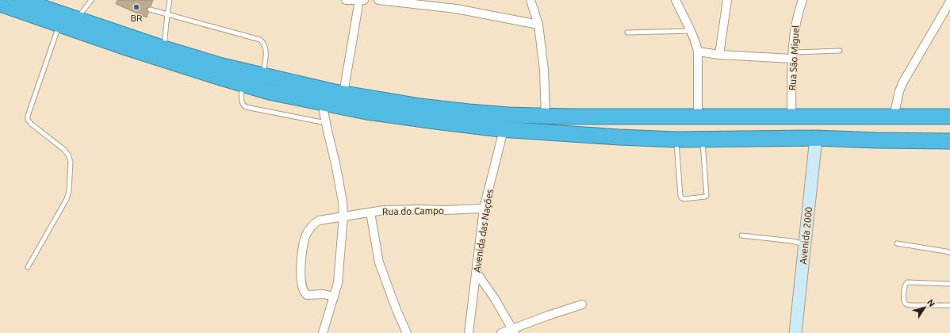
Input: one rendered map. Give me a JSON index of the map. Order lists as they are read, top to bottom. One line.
{"streets":{"street":["Rua São Miguel","Rua do Campo","Avenida das Nações","Avenida 2000"]},"crossings":[["Rua do Campo","Avenida das Nações"]],"places":["BR"],"north":"top right"}
